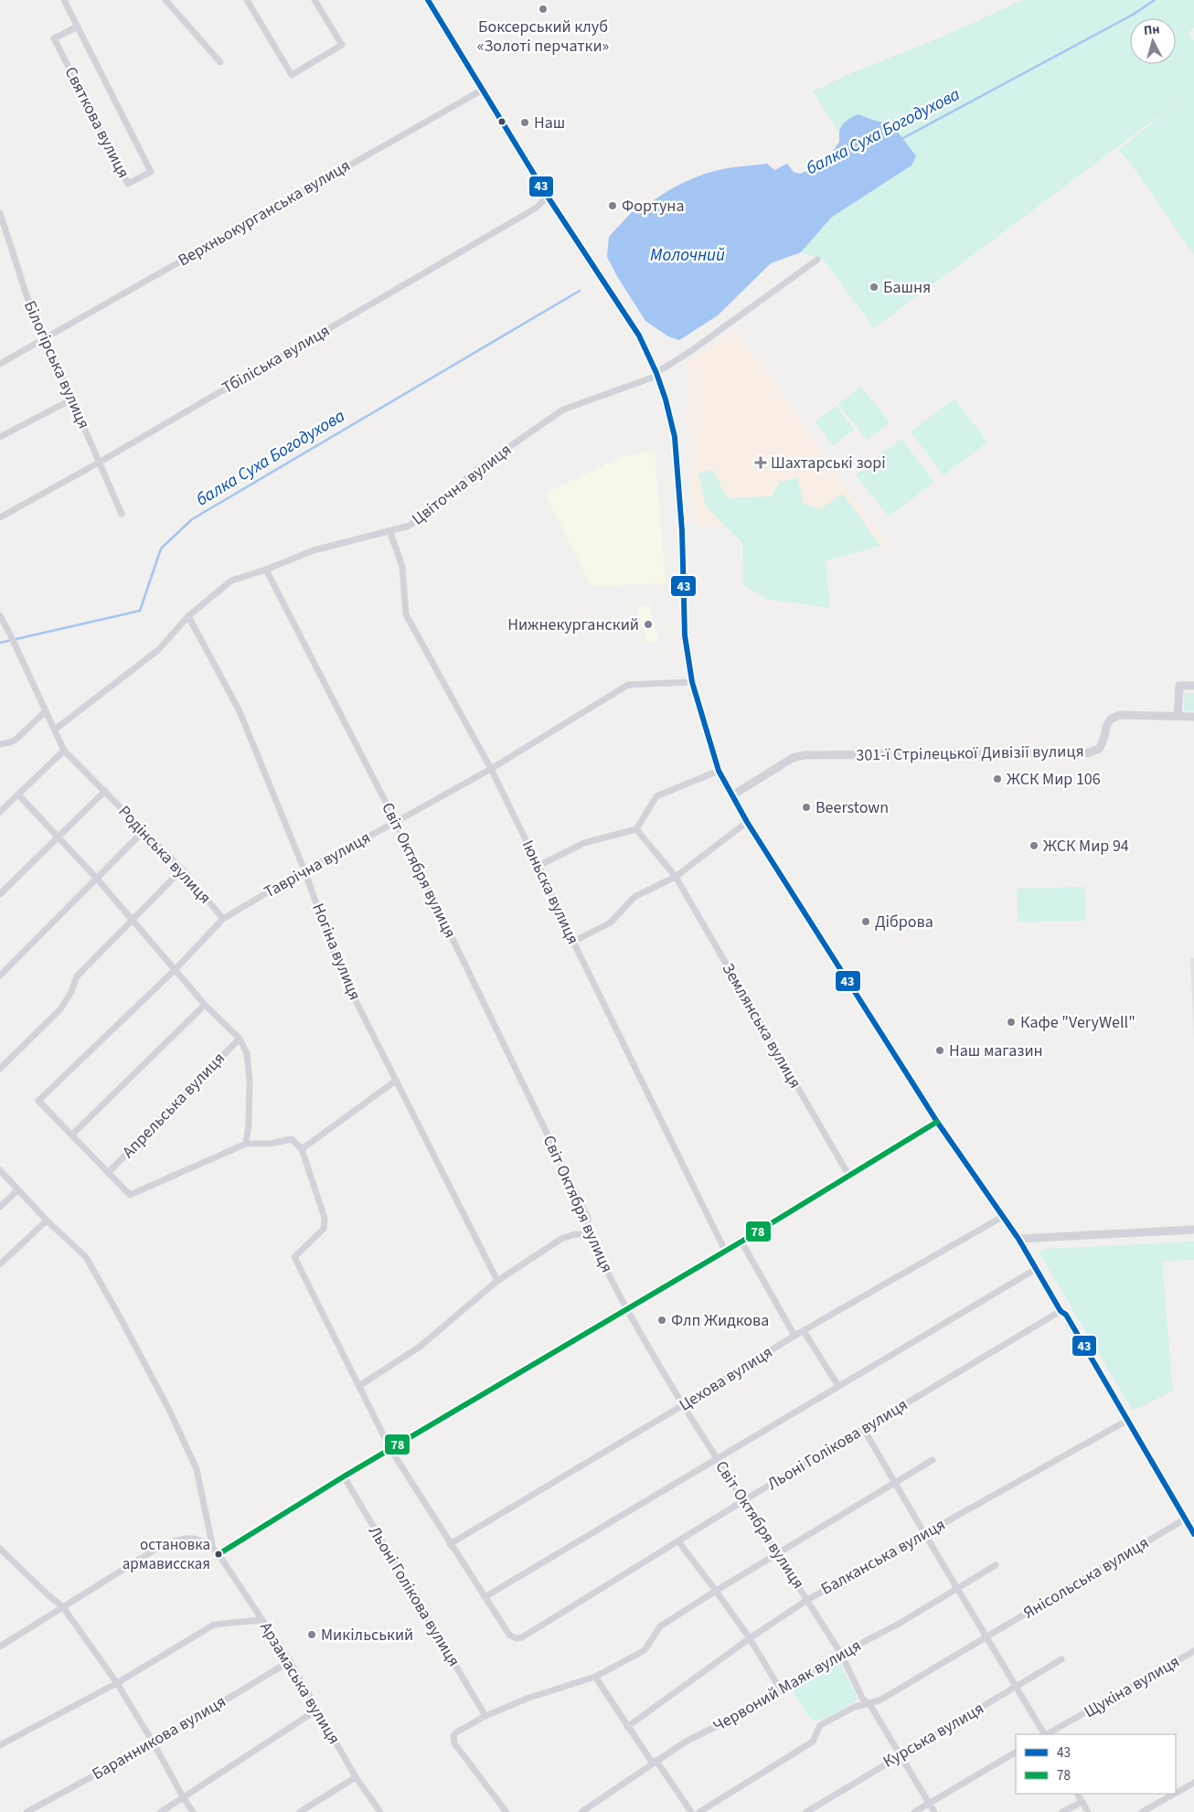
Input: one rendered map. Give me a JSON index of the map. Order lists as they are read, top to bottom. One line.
{"streets":{"street":["Святкова вулиця","Верхньокурганська вулиця","Тбіліська вулиця","Білогірська вулиця","Цвiточна вулиця","301-ї Стрілецької Дивізії вулиця","Родінська вулиця","Таврічна вулиця","Світ Октября вулиця","Iюньска вулиця","Ногіна вулиця","Землянська вулиця","Апрельська вулиця","Цехова вулиця","Льоні Голікова вулиця","Балканська вулиця","Янісольська вулиця","Арзамаська вулиця","Червоний Маяк вулиця","Щукіна вулиця","Курська вулиця","Баранникова вулиця"]},"crossings":[["Верхньокурганська вулиця","Білогірська вулиця"],["Тбіліська вулиця","Білогірська вулиця"],["Цвiточна вулиця","Родінська вулиця"],["Цвiточна вулиця","Світ Октября вулиця"],["Цвiточна вулиця","Iюньска вулиця"],["Цвiточна вулиця","Ногіна вулиця"],["Родінська вулиця","Таврічна вулиця"],["Таврічна вулиця","Світ Октября вулиця"],["Таврічна вулиця","Iюньска вулиця"],["Таврічна вулиця","Ногіна вулиця"],["Світ Октября вулиця","Цехова вулиця"],["Світ Октября вулиця","Льоні Голікова вулиця"],["Світ Октября вулиця","Балканська вулиця"],["Світ Октября вулиця","Янісольська вулиця"],["Світ Октября вулиця","Червоний Маяк вулиця"],["Світ Октября вулиця","Курська вулиця"],["Арзамаська вулиця","Баранникова вулиця"]],"water":["балка Суха Богодухова","Молочний"],"places":{"other":["Боксерський клуб «Золоті перчатки»","Наш","Фортуна","Башня","Нижнекурганский","ЖСК Мир 106","Beerstown","ЖСК Мир 94","Діброва","Кафе \"VeryWell\"","Наш магазин","Флп Жидкова","остановка армависская","Микільський"],"health":["Шахтарські зорі"]},"lines":["transit line 43","transit line 78"],"legend":["43","78"],"north":"top"}
